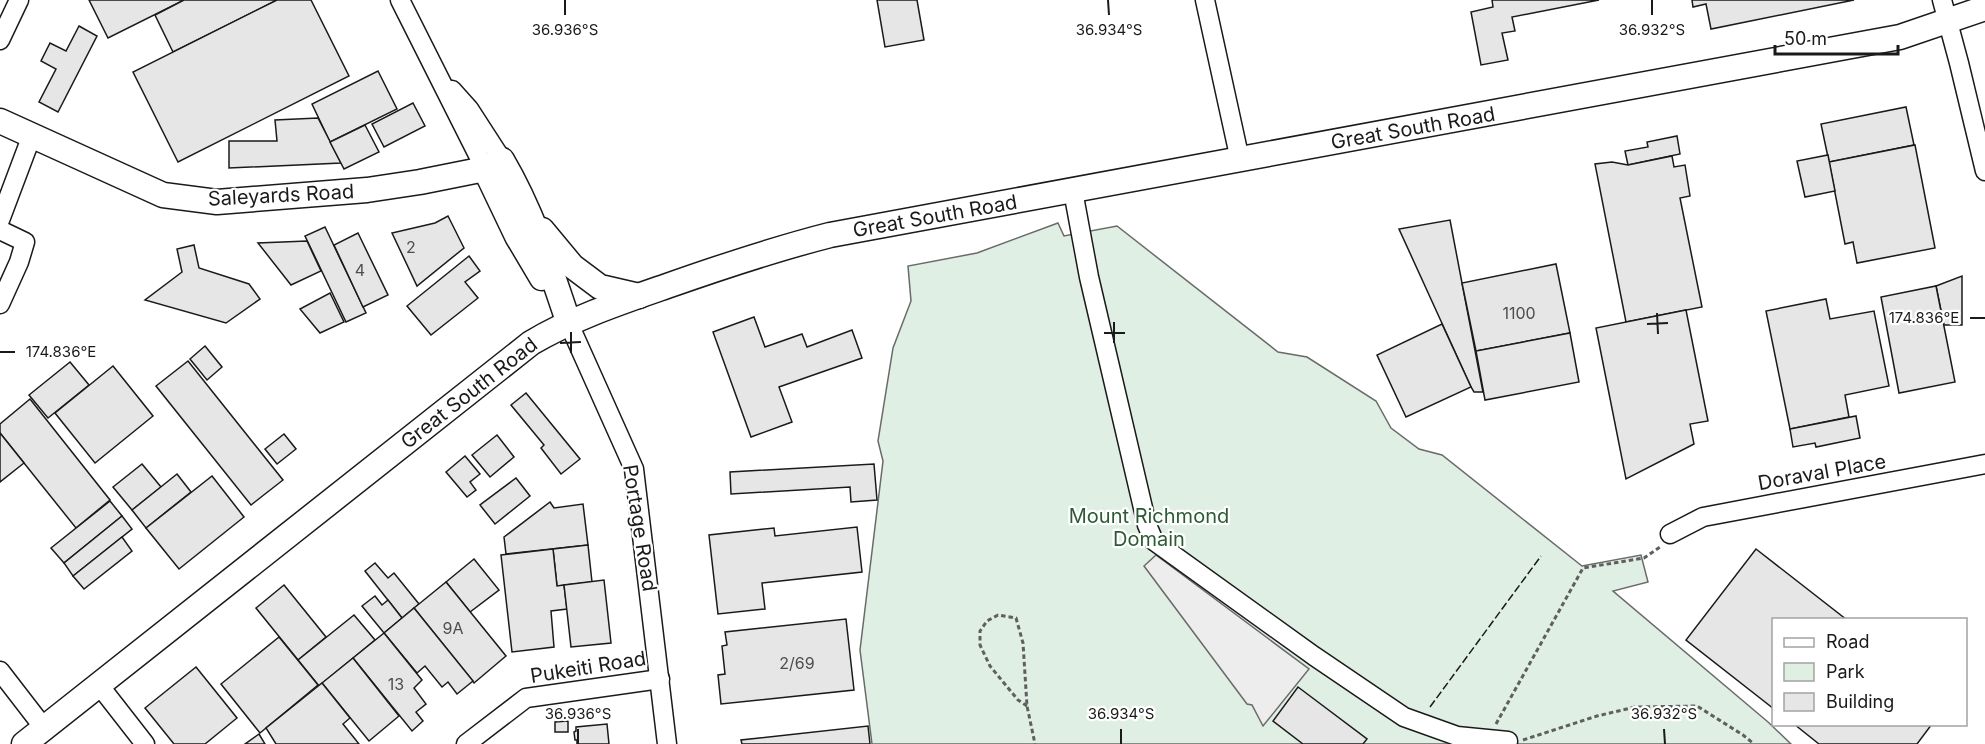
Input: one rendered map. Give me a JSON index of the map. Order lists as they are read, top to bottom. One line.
{"streets":{"main road":["Great South Road","Saleyards Road","Portage Road"],"street":["Doraval Place","Pukeiti Road"]},"crossings":[["Great South Road","Portage Road"],["Saleyards Road","Portage Road"],["Portage Road","Pukeiti Road"]],"parks":["Mount Richmond Domain"],"house_numbers":["2","4","1100","9A","2/69","13"],"legend":["Road","Park","Building"],"scale_bar":"50 m","coordinates":["36.936°S","36.934°S","36.932°S","174.836°E"]}
